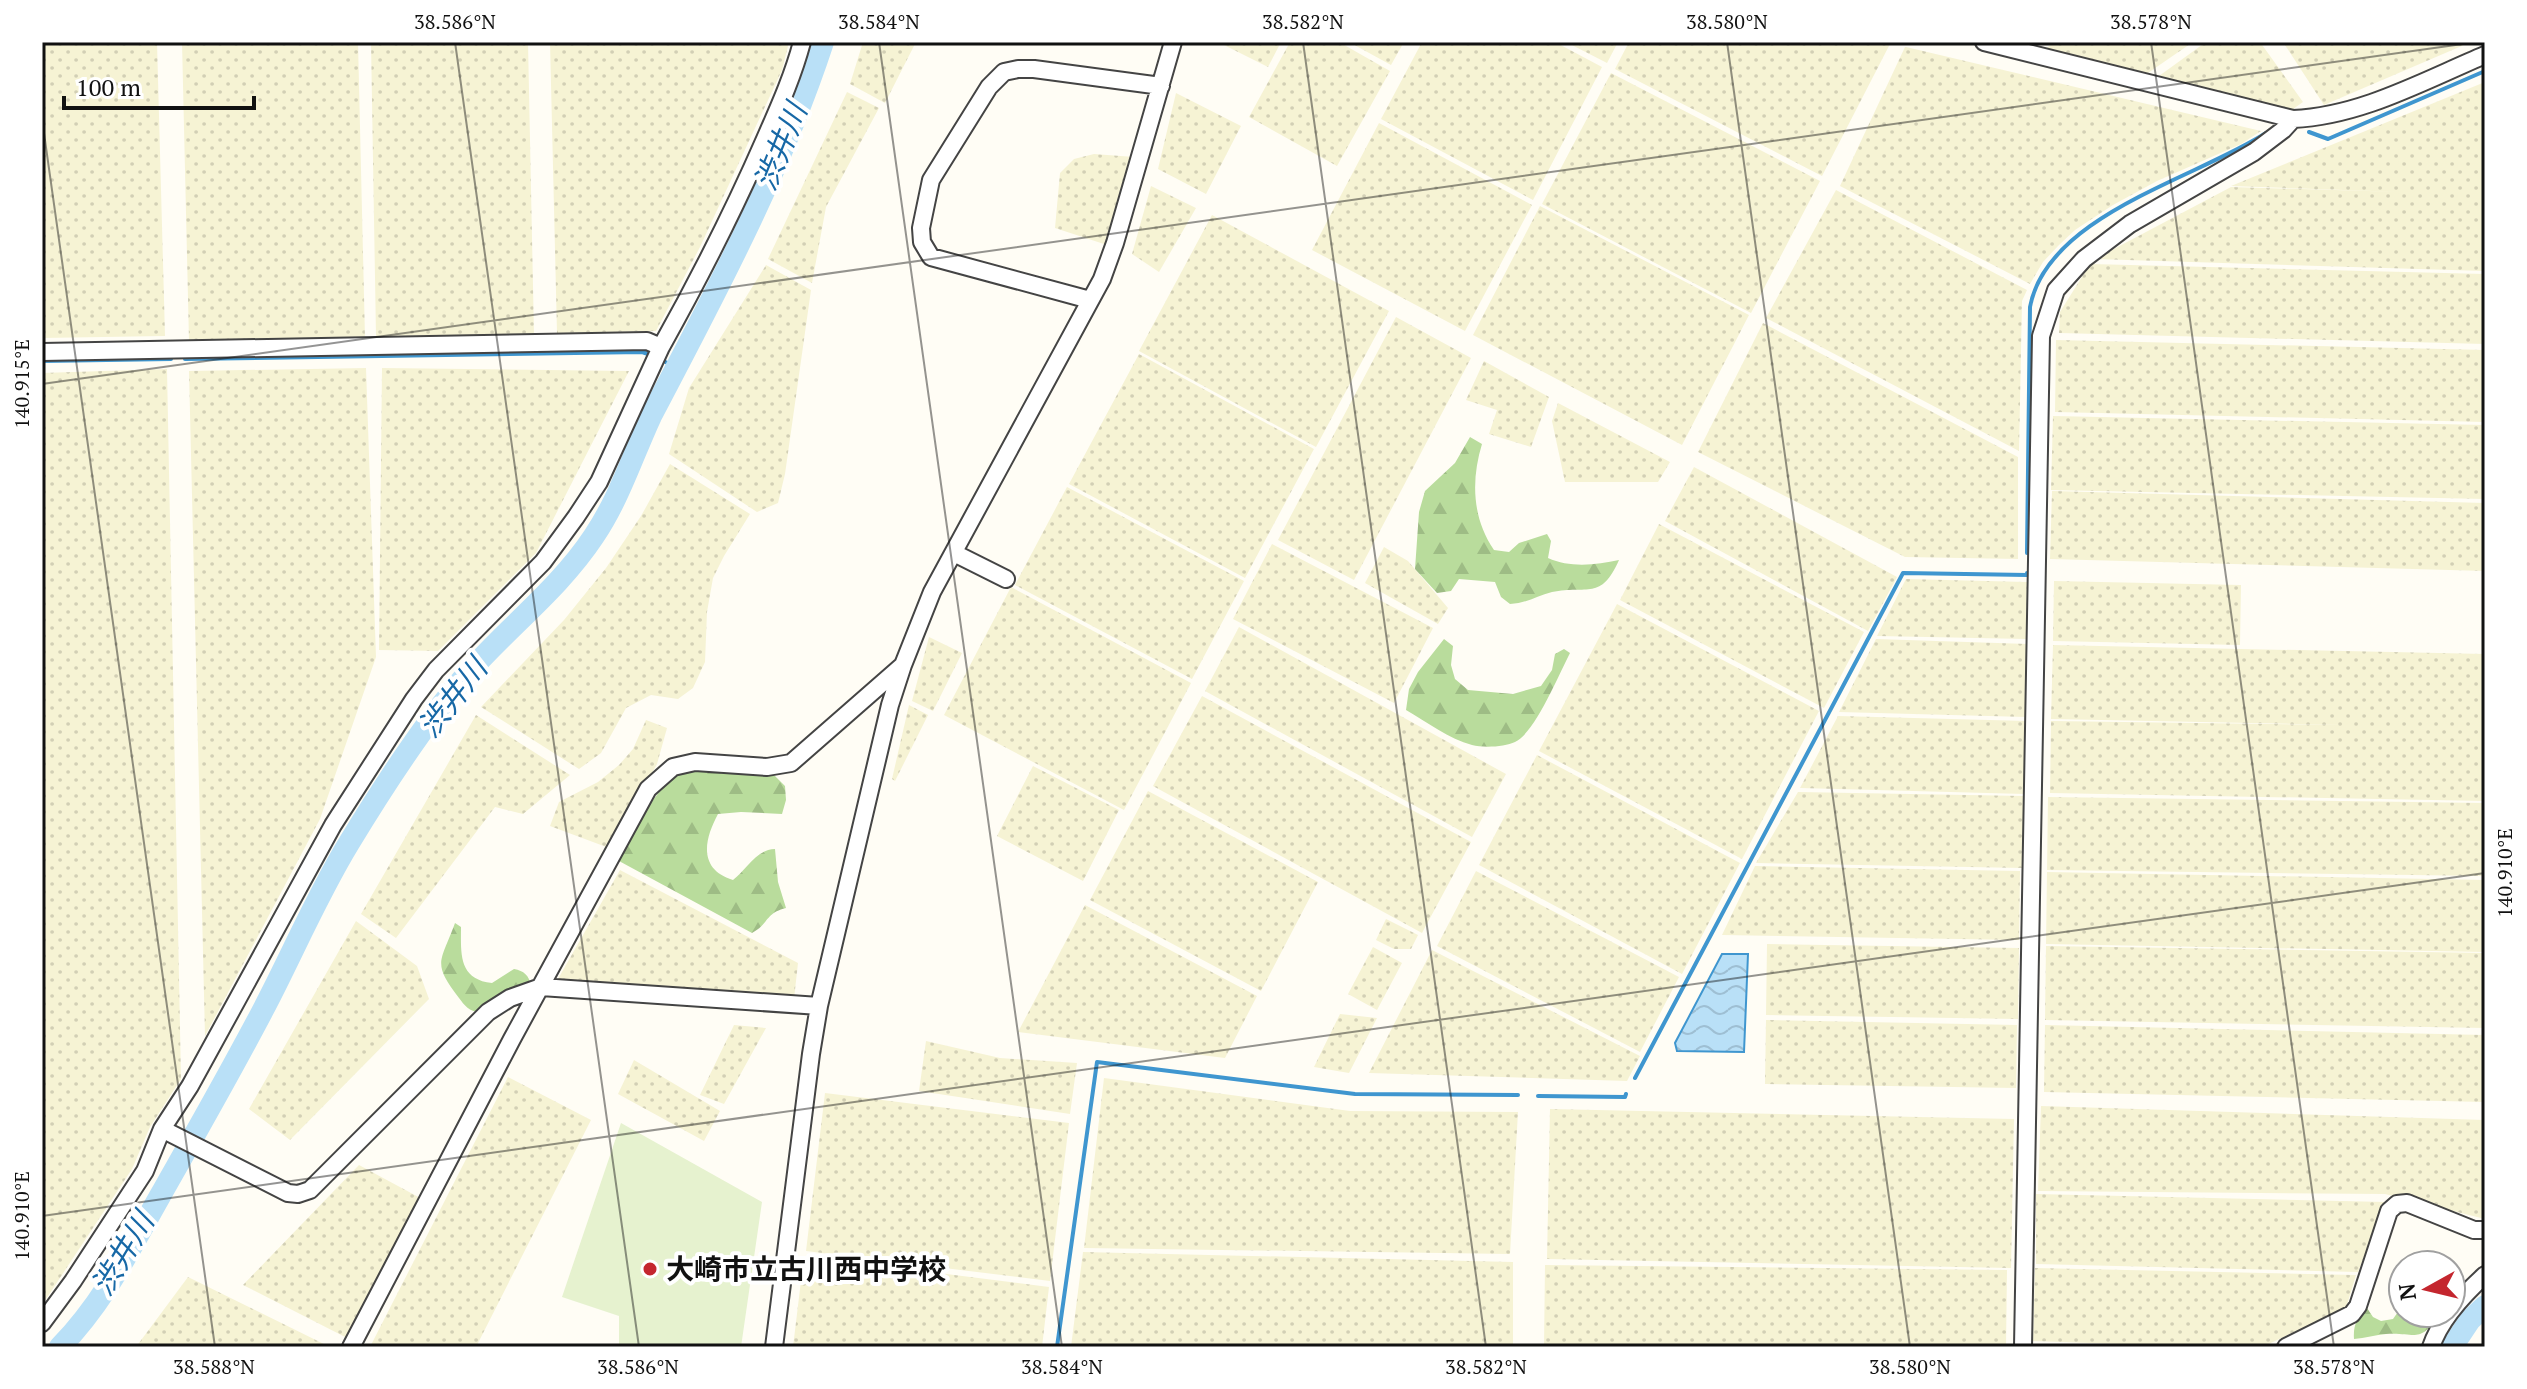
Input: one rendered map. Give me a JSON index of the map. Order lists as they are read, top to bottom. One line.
{"water":["渋井川"],"places":["大崎市立古川西中学校"],"scale_bar":"100 m","north":"left","coordinates":["38.586°N","38.584°N","38.582°N","38.580°N","38.578°N","140.915°E","140.910°E","38.588°N"]}
